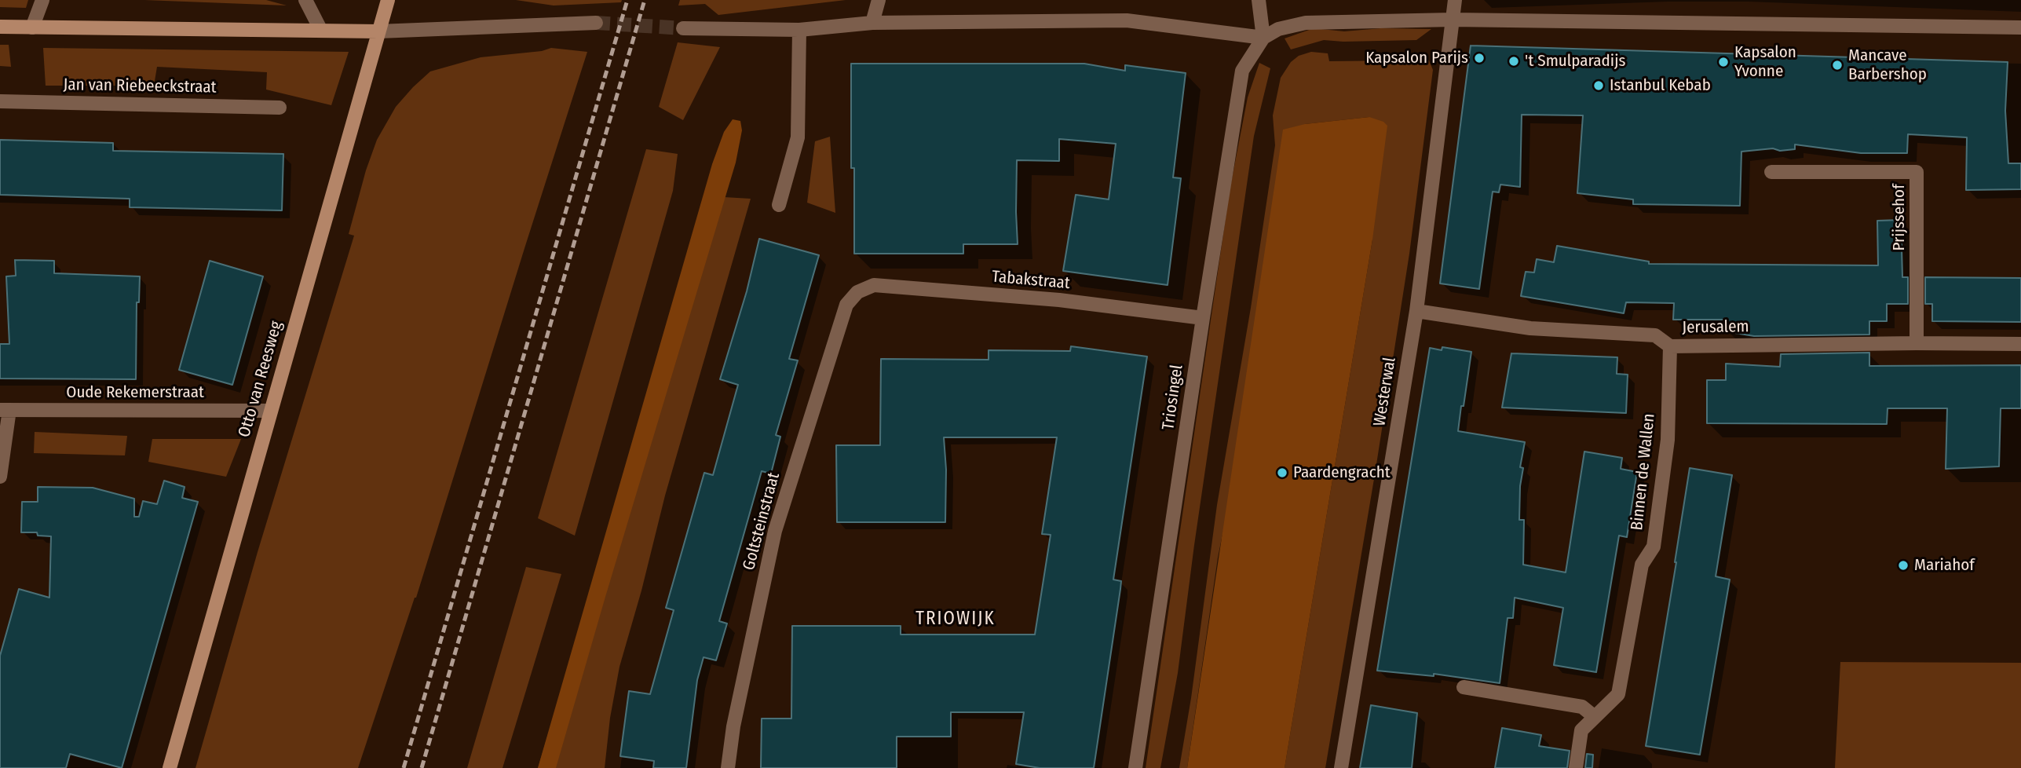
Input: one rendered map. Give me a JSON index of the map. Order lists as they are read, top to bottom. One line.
{"streets":{"street":["Jan van Riebeeckstraat","Prijssehof","Tabakstraat","Jerusalem","Otto van Reesweg","Westerwal","Oude Rekemerstraat","Triosingel","Binnen de Wallen","Goltsteinstraat"]},"crossings":[["Prijssehof","Jerusalem"],["Tabakstraat","Triosingel"],["Tabakstraat","Goltsteinstraat"],["Jerusalem","Westerwal"],["Jerusalem","Binnen de Wallen"],["Otto van Reesweg","Oude Rekemerstraat"]],"districts":["TRIOWIJK"],"places":["Kapsalon Parijs","'t Smulparadijs","Kapsalon Yvonne","Mancave Barbershop","Istanbul Kebab","Paardengracht","Mariahof"]}
